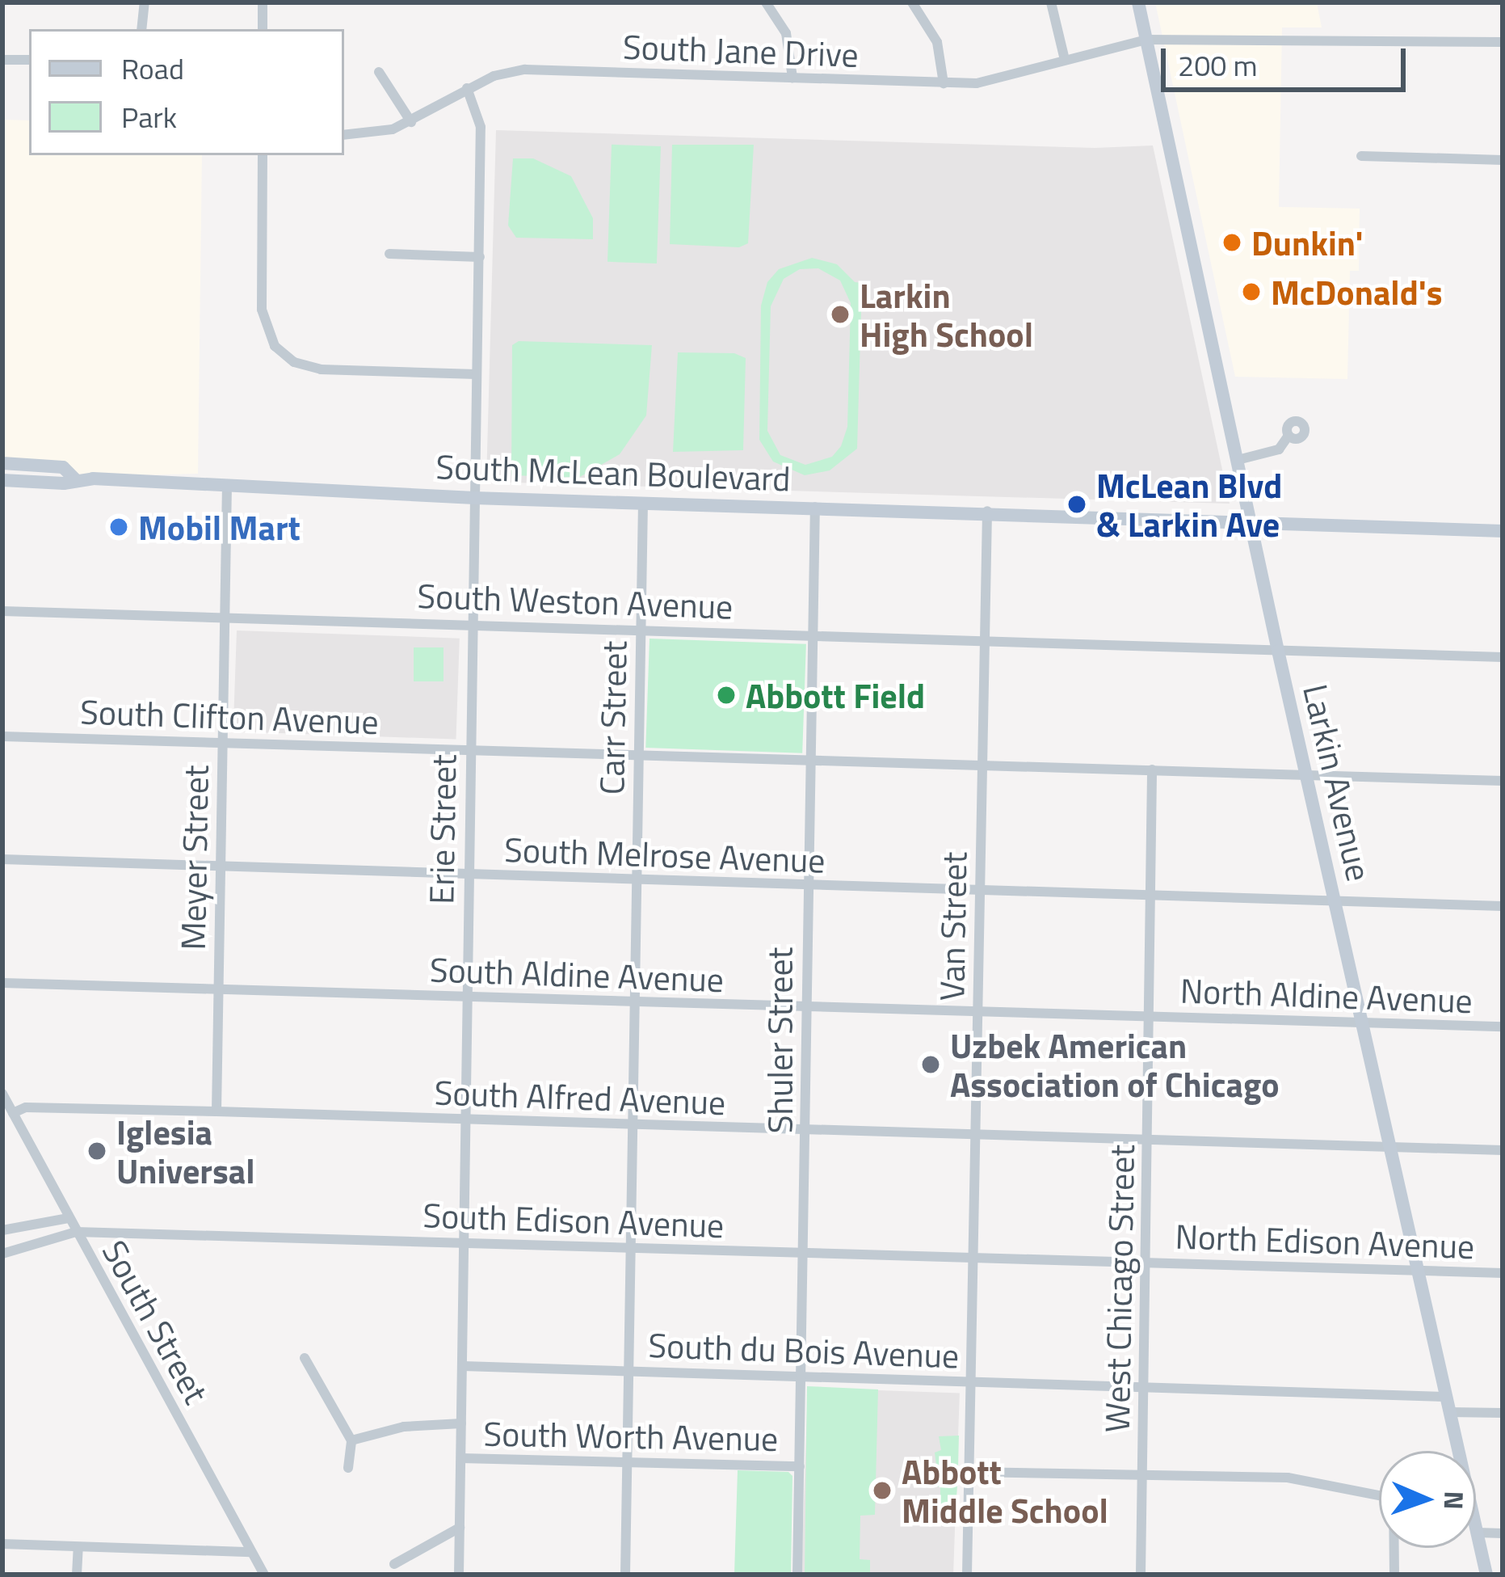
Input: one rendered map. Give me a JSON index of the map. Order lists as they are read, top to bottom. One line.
{"streets":{"main road":["South McLean Boulevard","Larkin Avenue"],"street":["South Jane Drive","South Weston Avenue","South Clifton Avenue","Carr Street","Erie Street","South Melrose Avenue","Meyer Street","Van Street","South Aldine Avenue","North Aldine Avenue","Shuler Street","South Alfred Avenue","South Edison Avenue","North Edison Avenue","West Chicago Street","South Street","South du Bois Avenue","South Worth Avenue"]},"crossings":[["South Jane Drive","Larkin Avenue"],["South Jane Drive","Erie Street"],["South McLean Boulevard","Carr Street"],["South McLean Boulevard","Larkin Avenue"],["South McLean Boulevard","Erie Street"],["South McLean Boulevard","Meyer Street"],["South McLean Boulevard","Van Street"],["South McLean Boulevard","Shuler Street"],["South Weston Avenue","Carr Street"],["South Weston Avenue","Larkin Avenue"],["South Weston Avenue","Erie Street"],["South Weston Avenue","Meyer Street"],["South Weston Avenue","Van Street"],["South Weston Avenue","Shuler Street"],["South Clifton Avenue","Carr Street"],["South Clifton Avenue","Larkin Avenue"],["South Clifton Avenue","Erie Street"],["South Clifton Avenue","Meyer Street"],["South Clifton Avenue","Van Street"],["South Clifton Avenue","Shuler Street"],["South Clifton Avenue","West Chicago Street"],["Carr Street","South Melrose Avenue"],["Carr Street","South Aldine Avenue"],["Carr Street","South Alfred Avenue"],["Carr Street","South Edison Avenue"],["Carr Street","South du Bois Avenue"],["Carr Street","South Worth Avenue"],["Larkin Avenue","South Melrose Avenue"],["Larkin Avenue","North Aldine Avenue"],["Larkin Avenue","South Alfred Avenue"],["Larkin Avenue","North Edison Avenue"],["Larkin Avenue","South du Bois Avenue"],["Erie Street","South Melrose Avenue"],["Erie Street","South Aldine Avenue"],["Erie Street","South Alfred Avenue"],["Erie Street","South Edison Avenue"],["Erie Street","South du Bois Avenue"],["Erie Street","South Worth Avenue"],["South Melrose Avenue","Meyer Street"],["South Melrose Avenue","Van Street"],["South Melrose Avenue","Shuler Street"],["South Melrose Avenue","West Chicago Street"],["Meyer Street","South Aldine Avenue"],["Meyer Street","South Alfred Avenue"],["Van Street","South Aldine Avenue"],["Van Street","South Alfred Avenue"],["Van Street","South Edison Avenue"],["Van Street","South du Bois Avenue"],["South Aldine Avenue","North Aldine Avenue"],["South Aldine Avenue","Shuler Street"],["South Aldine Avenue","West Chicago Street"],["North Aldine Avenue","West Chicago Street"],["Shuler Street","South Alfred Avenue"],["Shuler Street","South Edison Avenue"],["Shuler Street","South du Bois Avenue"],["Shuler Street","South Worth Avenue"],["South Alfred Avenue","West Chicago Street"],["South Alfred Avenue","South Street"],["South Edison Avenue","North Edison Avenue"],["South Edison Avenue","West Chicago Street"],["South Edison Avenue","South Street"],["North Edison Avenue","West Chicago Street"],["West Chicago Street","South du Bois Avenue"]],"places":["Dunkin'","McDonald's","Larkin High School","McLean Blvd & Larkin Ave","Mobil Mart","Abbott Field","Uzbek American Association of Chicago","Iglesia Universal","Abbott Middle School"],"legend":["Road","Park"],"scale_bar":"200 m","north":"right"}
